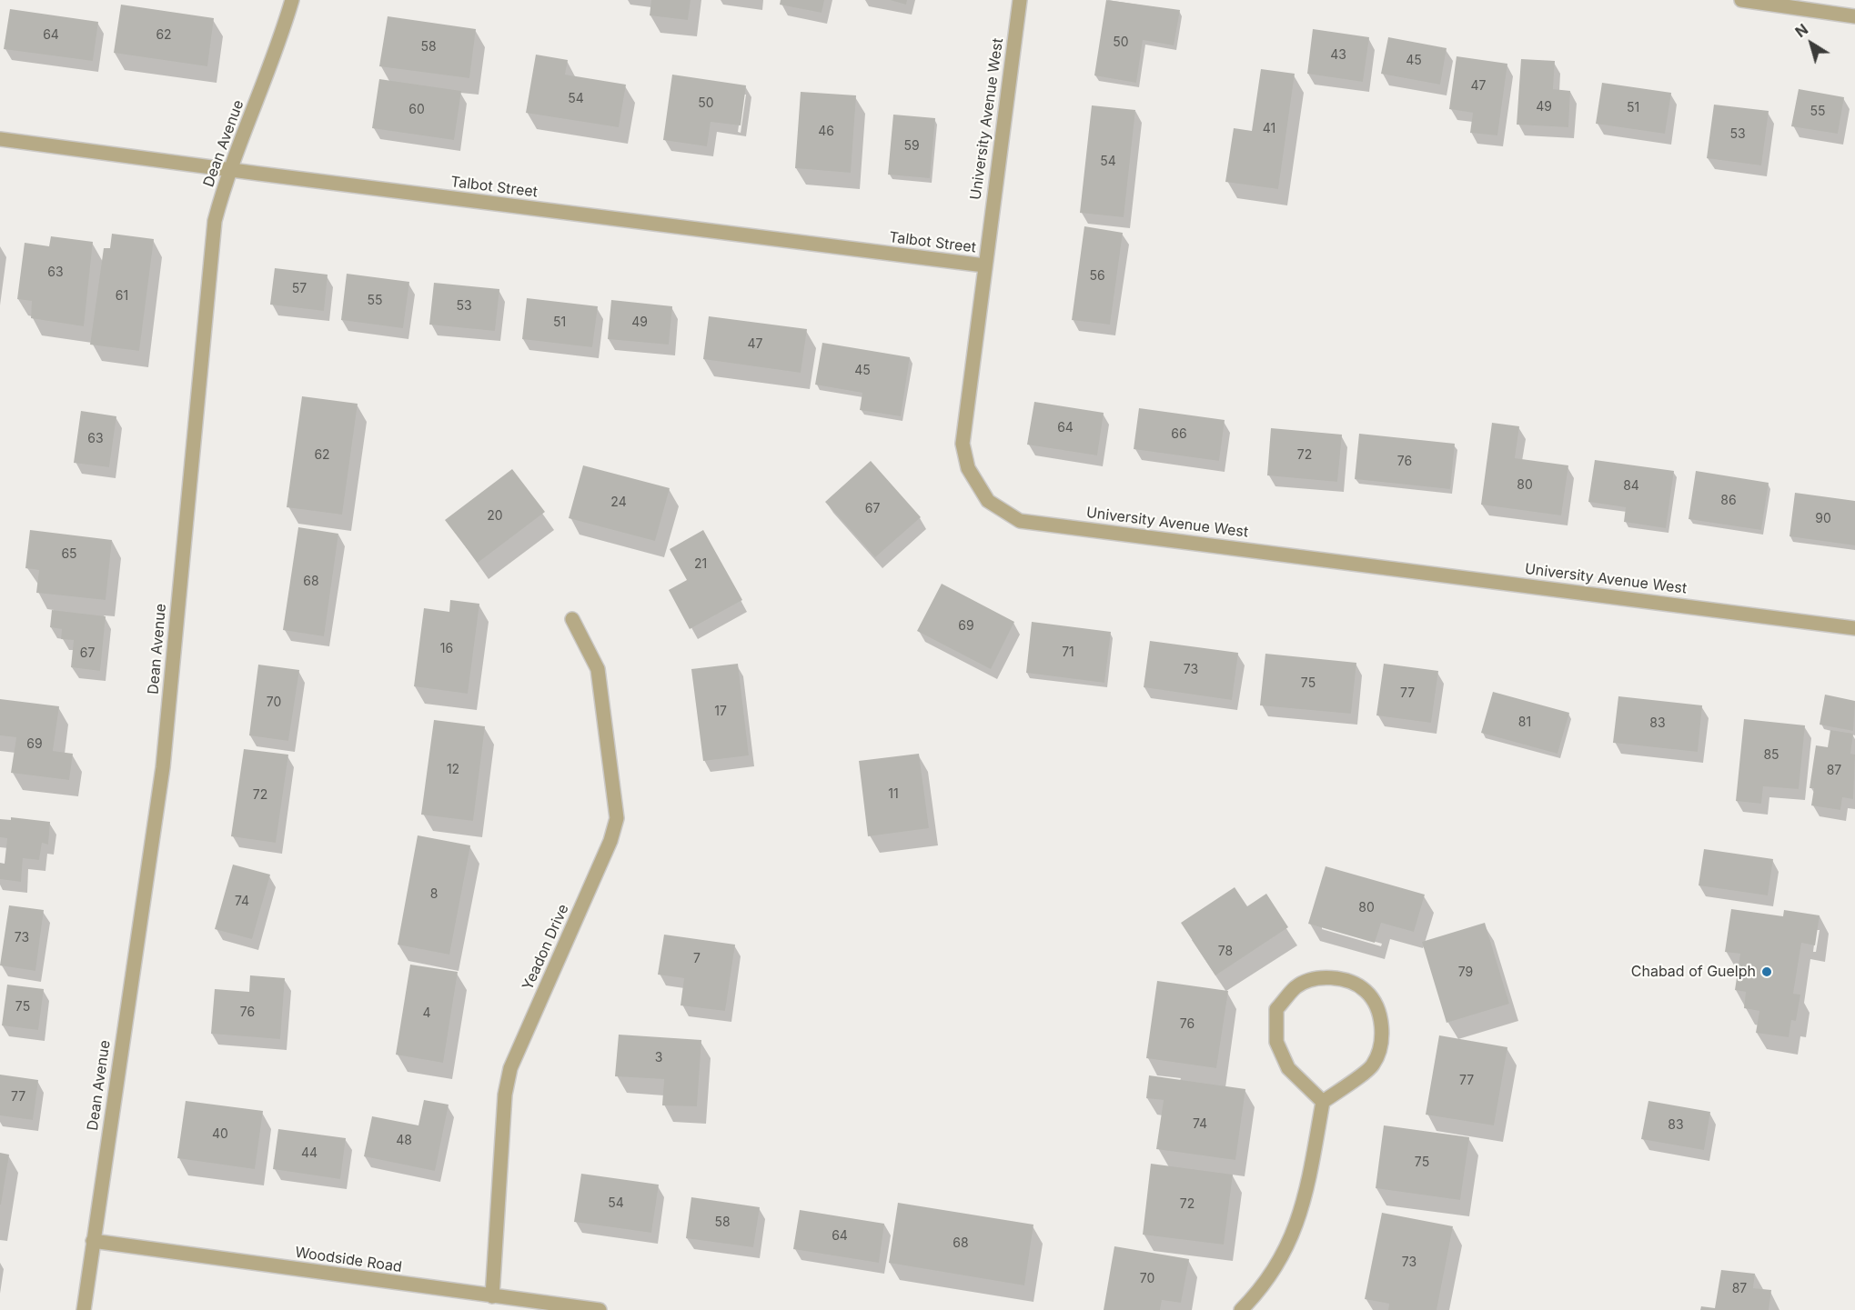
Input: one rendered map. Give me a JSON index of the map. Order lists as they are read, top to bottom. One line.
{"streets":{"street":["University Avenue West","Dean Avenue","Talbot Street","Yeadon Drive","Woodside Road"]},"crossings":[["University Avenue West","Talbot Street"],["Dean Avenue","Talbot Street"],["Dean Avenue","Woodside Road"],["Yeadon Drive","Woodside Road"]],"places":["Chabad of Guelph"],"house_numbers":["64","62","50","58","43","45","47","54","50","49","51","60","55","41","46","53","59","54","63","56","57","61","55","53","51","49","47","45","64","66","63","62","72","76","80","84","86","24","67","20","90","65","21","68","69","16","71","67","73","75","77","70","17","81","83","69","85","12","87","11","72","8","74","80","73","78","7","79","75","76","4","76","3","77","77","74","83","40","48","44","75","54","72","58","64","68","73","70","87"],"north":"top left"}
